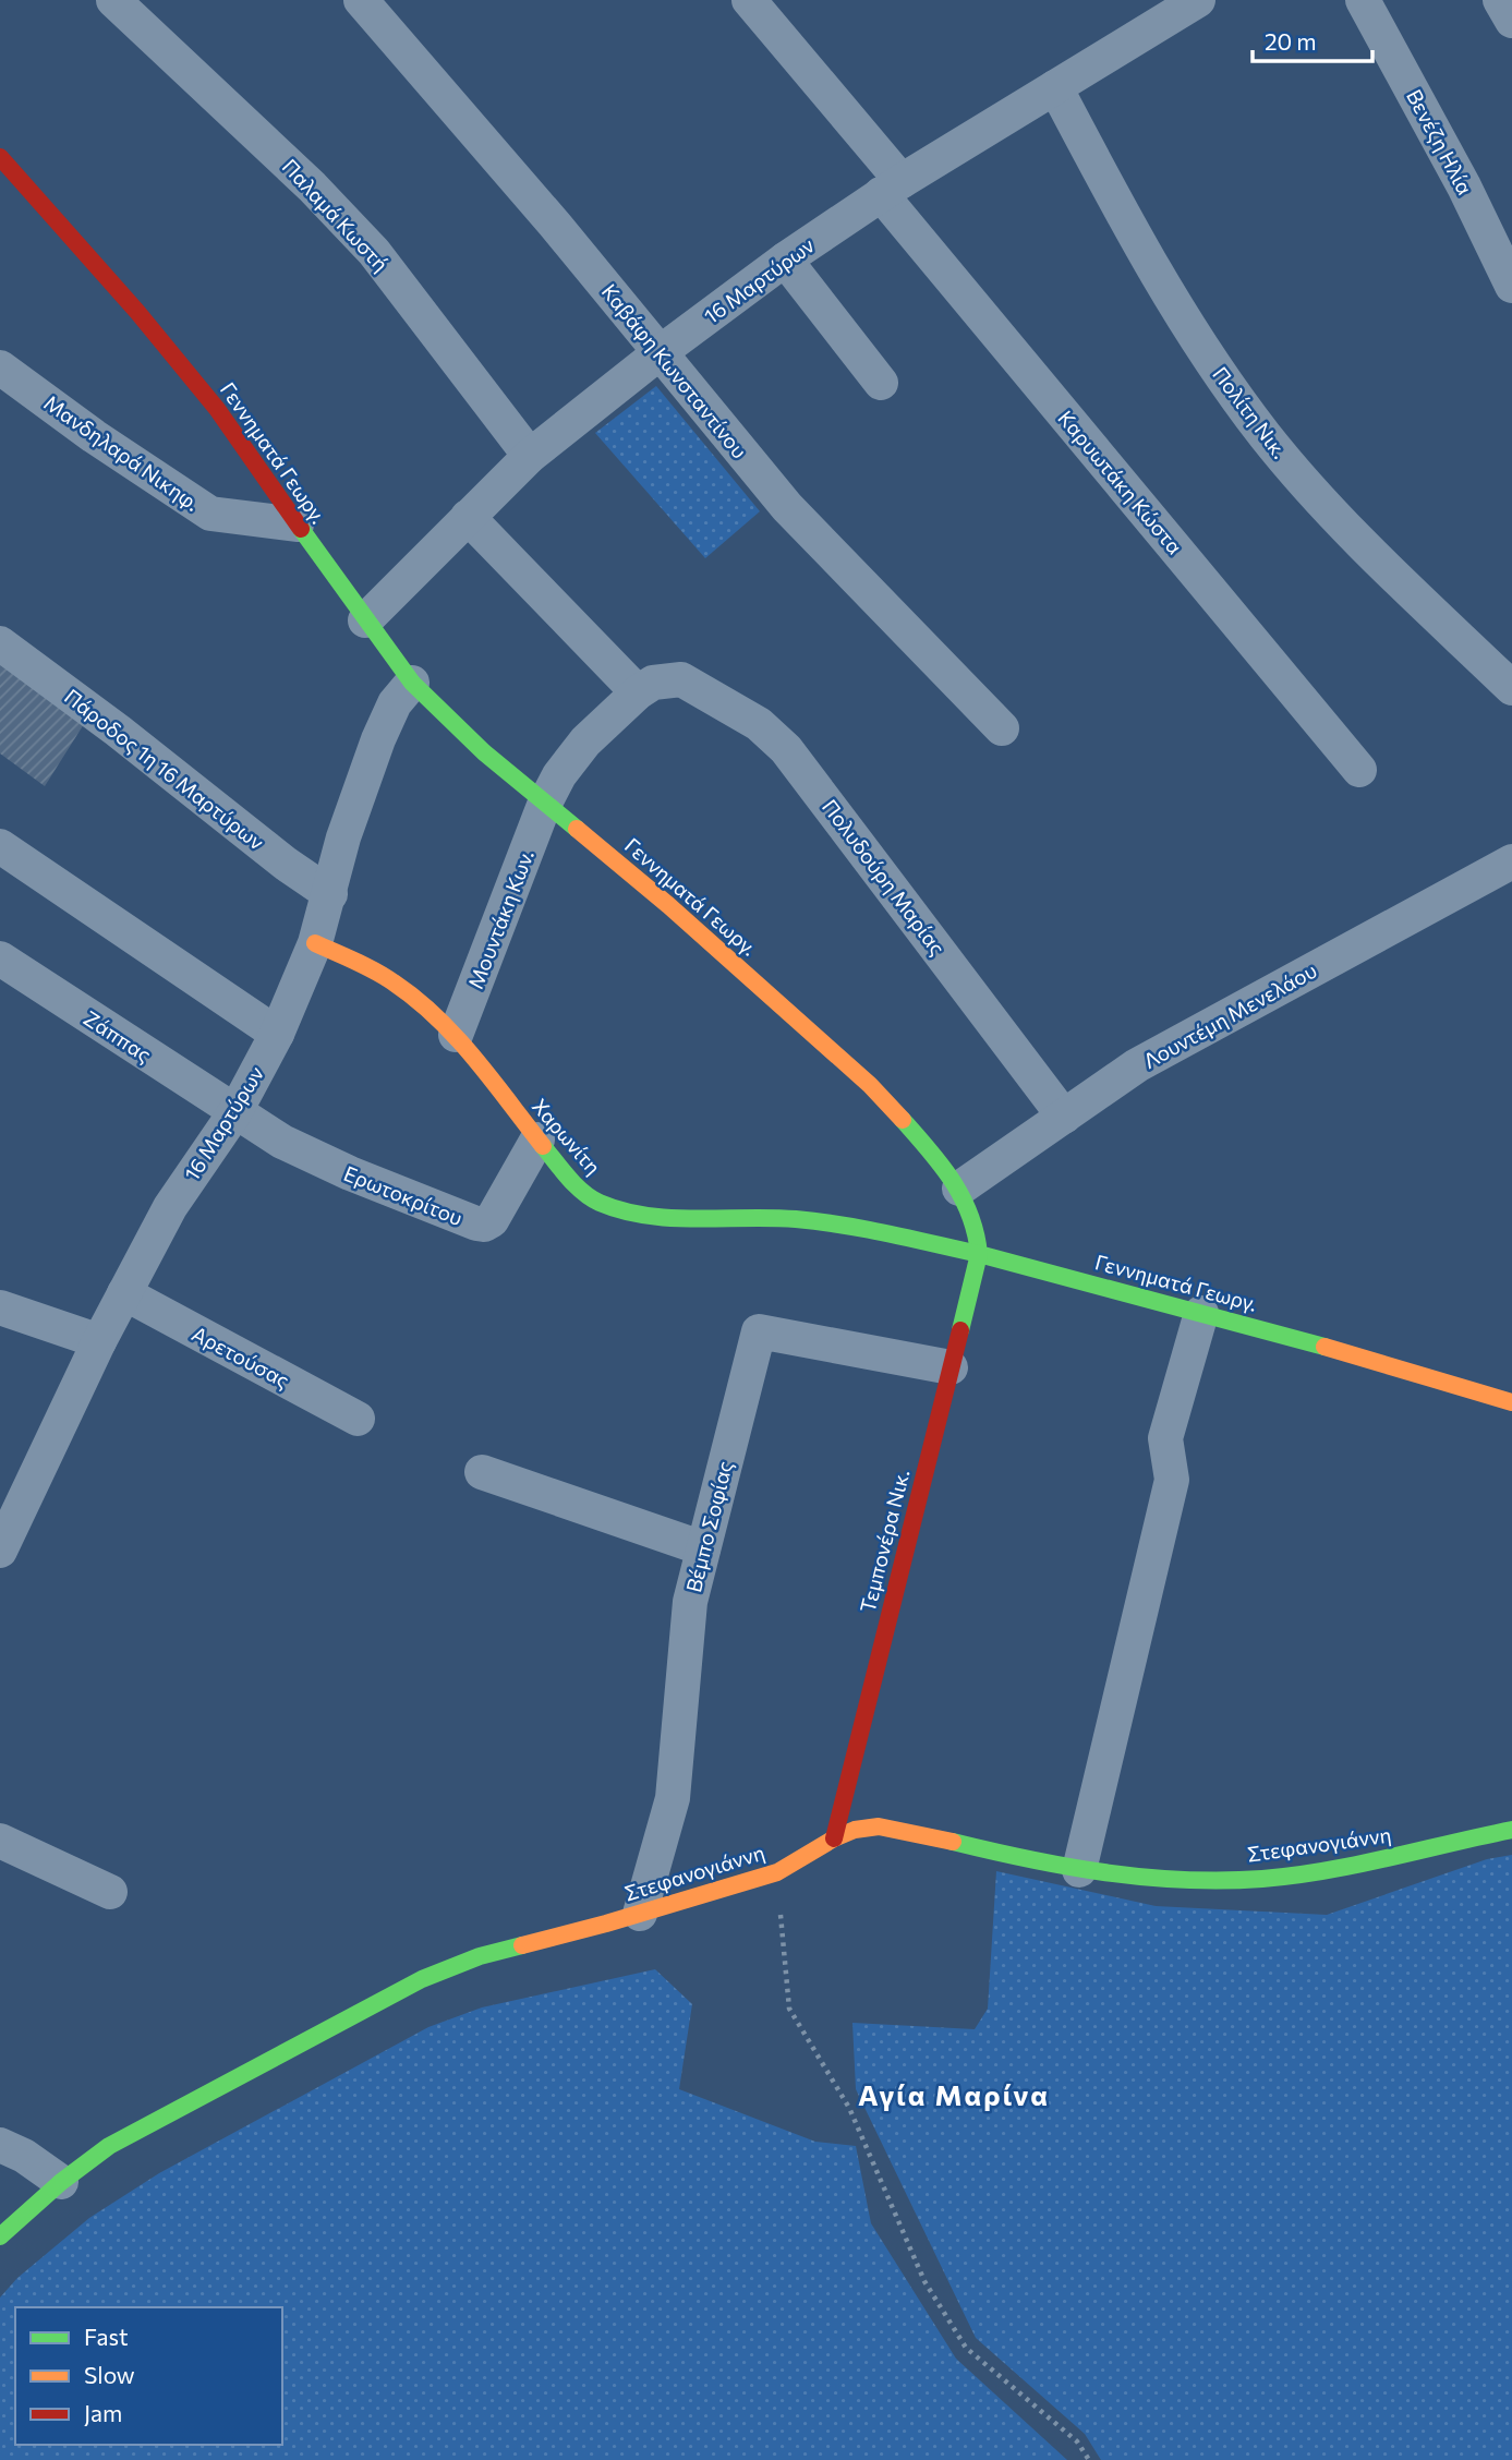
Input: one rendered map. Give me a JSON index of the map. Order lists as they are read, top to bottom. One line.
{"streets":{"street":["Βενέζη Ηλία","Παλαμά Κωστή","16 Μαρτύρων","Καβάφη Κωνσταντίνου","Πολίτη Νικ.","Μανδηλαρά Νικηφ.","Γεννηματά Γεωργ.","Καρυωτάκη Κώστα","Πάροδος 1η 16 Μαρτύρων","Πολυδούρη Μαρίας","Μουντάκη Κων.","Λουντέμη Μενελάου","Ζάππας","Χαρωνίτη","Ερωτοκρίτου","Αρετούσας","Βέμπο Σοφίας","Τεμπονέρα Νικ.","Στεφανογιάννη"]},"crossings":[["Παλαμά Κωστή","16 Μαρτύρων"],["16 Μαρτύρων","Καβάφη Κωνσταντίνου"],["16 Μαρτύρων","Πολίτη Νικ."],["16 Μαρτύρων","Γεννηματά Γεωργ."],["16 Μαρτύρων","Καρυωτάκη Κώστα"],["16 Μαρτύρων","Πάροδος 1η 16 Μαρτύρων"],["16 Μαρτύρων","Ζάππας"],["16 Μαρτύρων","Χαρωνίτη"],["16 Μαρτύρων","Ερωτοκρίτου"],["16 Μαρτύρων","Αρετούσας"],["Μανδηλαρά Νικηφ.","Γεννηματά Γεωργ."],["Γεννηματά Γεωργ.","Μουντάκη Κων."],["Γεννηματά Γεωργ.","Λουντέμη Μενελάου"],["Γεννηματά Γεωργ.","Χαρωνίτη"],["Γεννηματά Γεωργ.","Τεμπονέρα Νικ."],["Πολυδούρη Μαρίας","Μουντάκη Κων."],["Πολυδούρη Μαρίας","Λουντέμη Μενελάου"],["Μουντάκη Κων.","Χαρωνίτη"],["Ζάππας","Ερωτοκρίτου"],["Χαρωνίτη","Ερωτοκρίτου"],["Χαρωνίτη","Τεμπονέρα Νικ."],["Βέμπο Σοφίας","Τεμπονέρα Νικ."],["Βέμπο Σοφίας","Στεφανογιάννη"],["Τεμπονέρα Νικ.","Στεφανογιάννη"]],"districts":["Αγία Μαρίνα"],"legend":["Fast","Slow","Jam"],"scale_bar":"20 m"}
